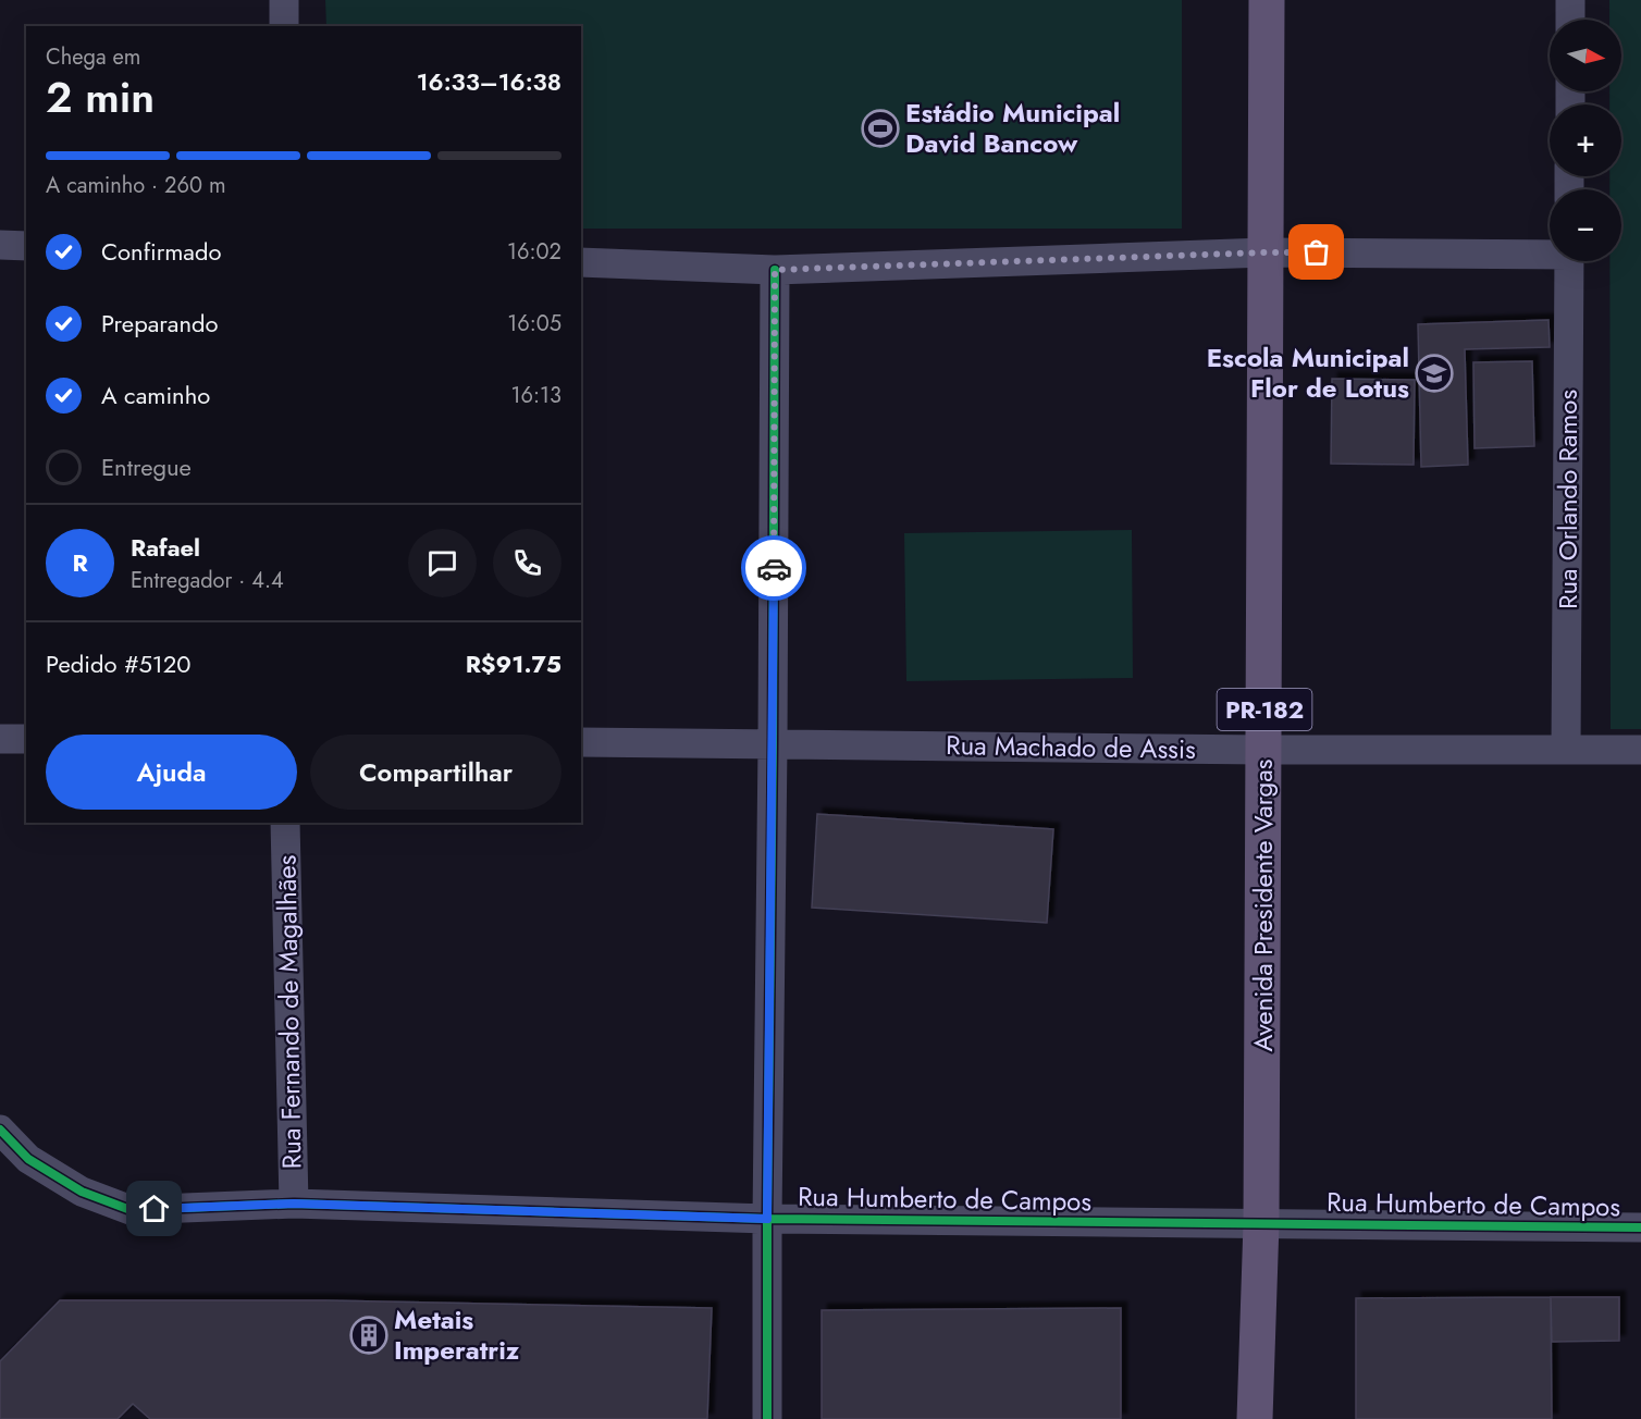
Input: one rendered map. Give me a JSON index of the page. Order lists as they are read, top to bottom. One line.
{"streets":{"main road":["PR-182","Avenida Presidente Vargas"],"street":["Rua Orlando Ramos","Rua Machado de Assis","Rua Fernando de Magalhães","Rua Humberto de Campos"]},"crossings":[["Rua Orlando Ramos","Rua Machado de Assis"],["Rua Machado de Assis","Avenida Presidente Vargas"],["Avenida Presidente Vargas","Rua Humberto de Campos"],["Rua Fernando de Magalhães","Rua Humberto de Campos"]],"places":{"sports":["Estádio Municipal David Bancow"],"school or university":["Escola Municipal Flor de Lotus"],"building":["Metais Imperatriz"]},"north":"right","page":{"map_buttons":["+","−"],"heading":["2 min","Chega em","16:33–16:38"],"panel":["Rafael","Entregador · 4.4","Pedido #5120","R$91.75"],"bar":"A caminho · 260 m","list":[["Confirmado","16:02"],["Preparando","16:05"],["A caminho","16:13"],"Entregue"],"round":"R","buttons":["Ajuda","Compartilhar"]}}
